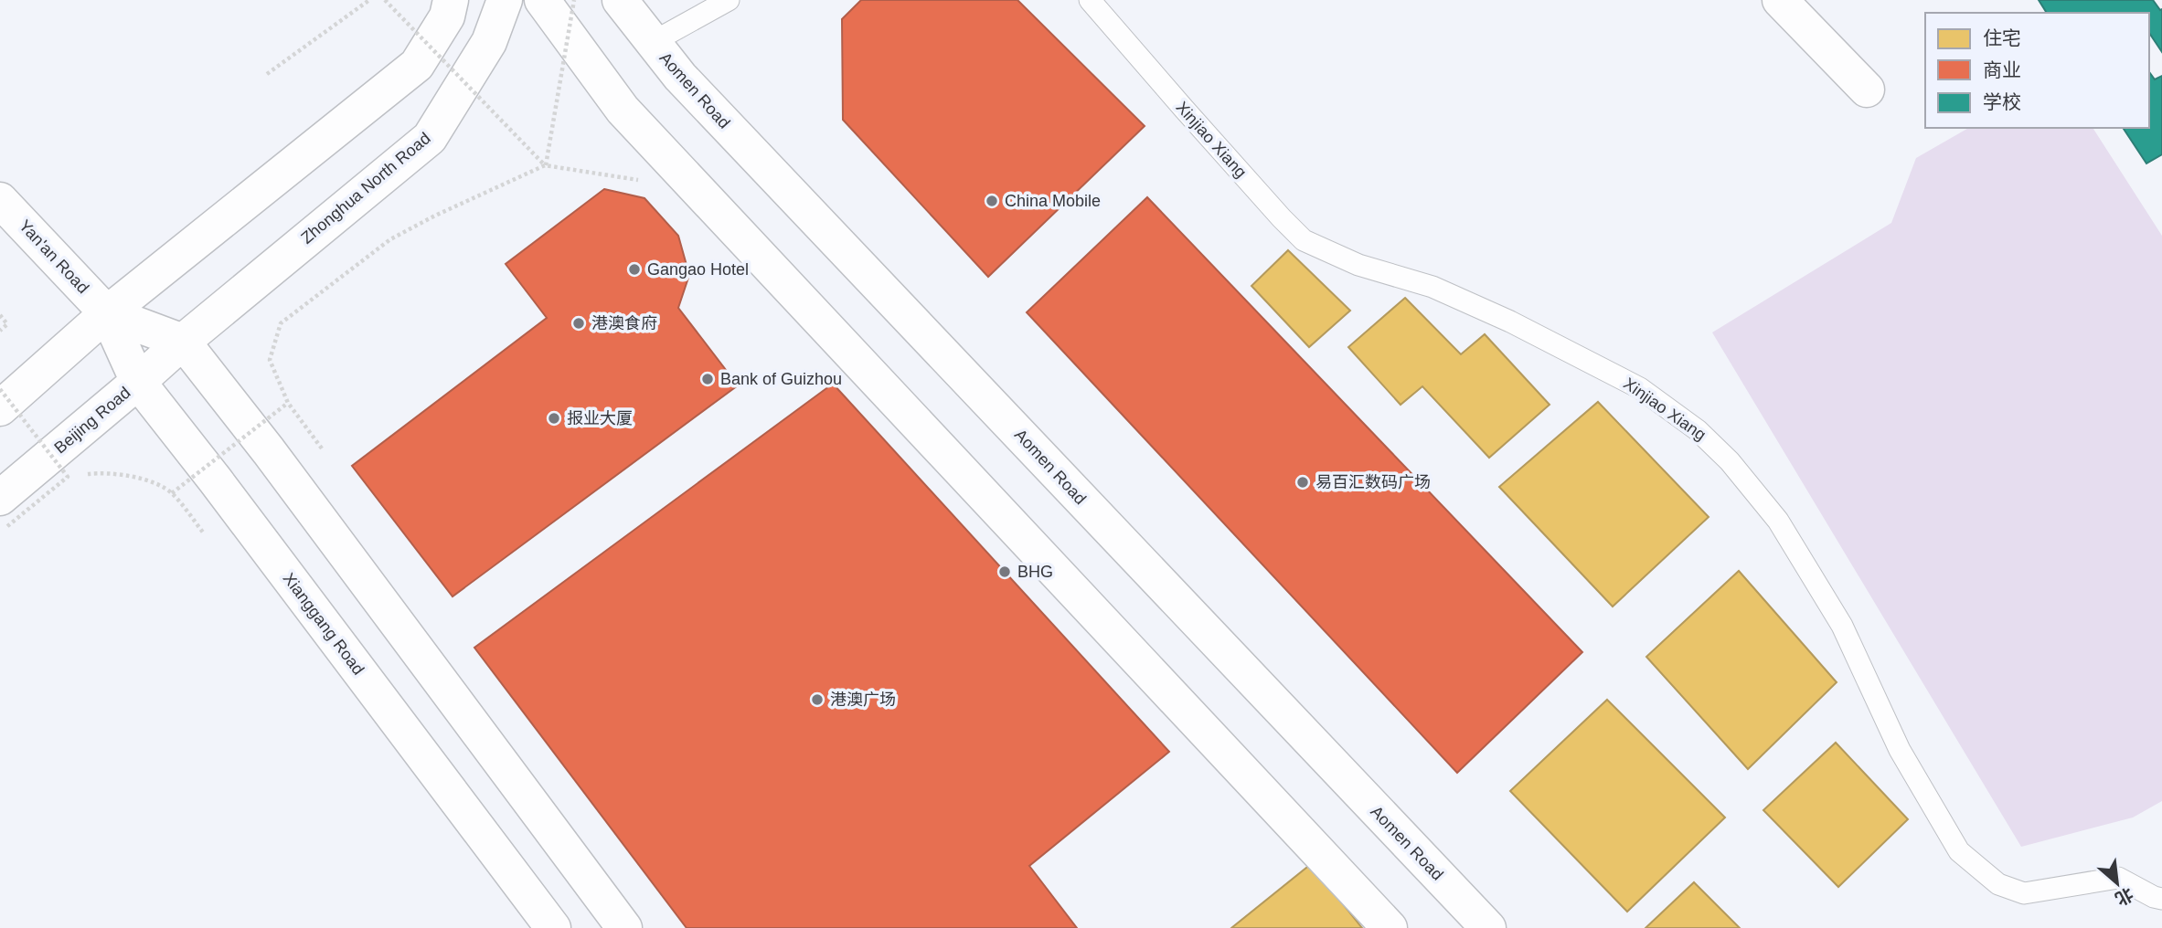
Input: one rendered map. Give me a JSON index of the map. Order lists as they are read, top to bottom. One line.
{"streets":{"main road":["Aomen Road","Zhonghua North Road","Yan'an Road","Beijing Road","Xianggang Road"],"lane":["Xinjiao Xiang"]},"crossings":[["Zhonghua North Road","Beijing Road"],["Yan'an Road","Xianggang Road"],["Beijing Road","Xianggang Road"]],"places":["China Mobile","Gangao Hotel","港澳食府","Bank of Guizhou","报业大厦","易百汇数码广场","BHG","港澳广场"],"legend":["住宅","商业","学校"],"north":"bottom right"}
